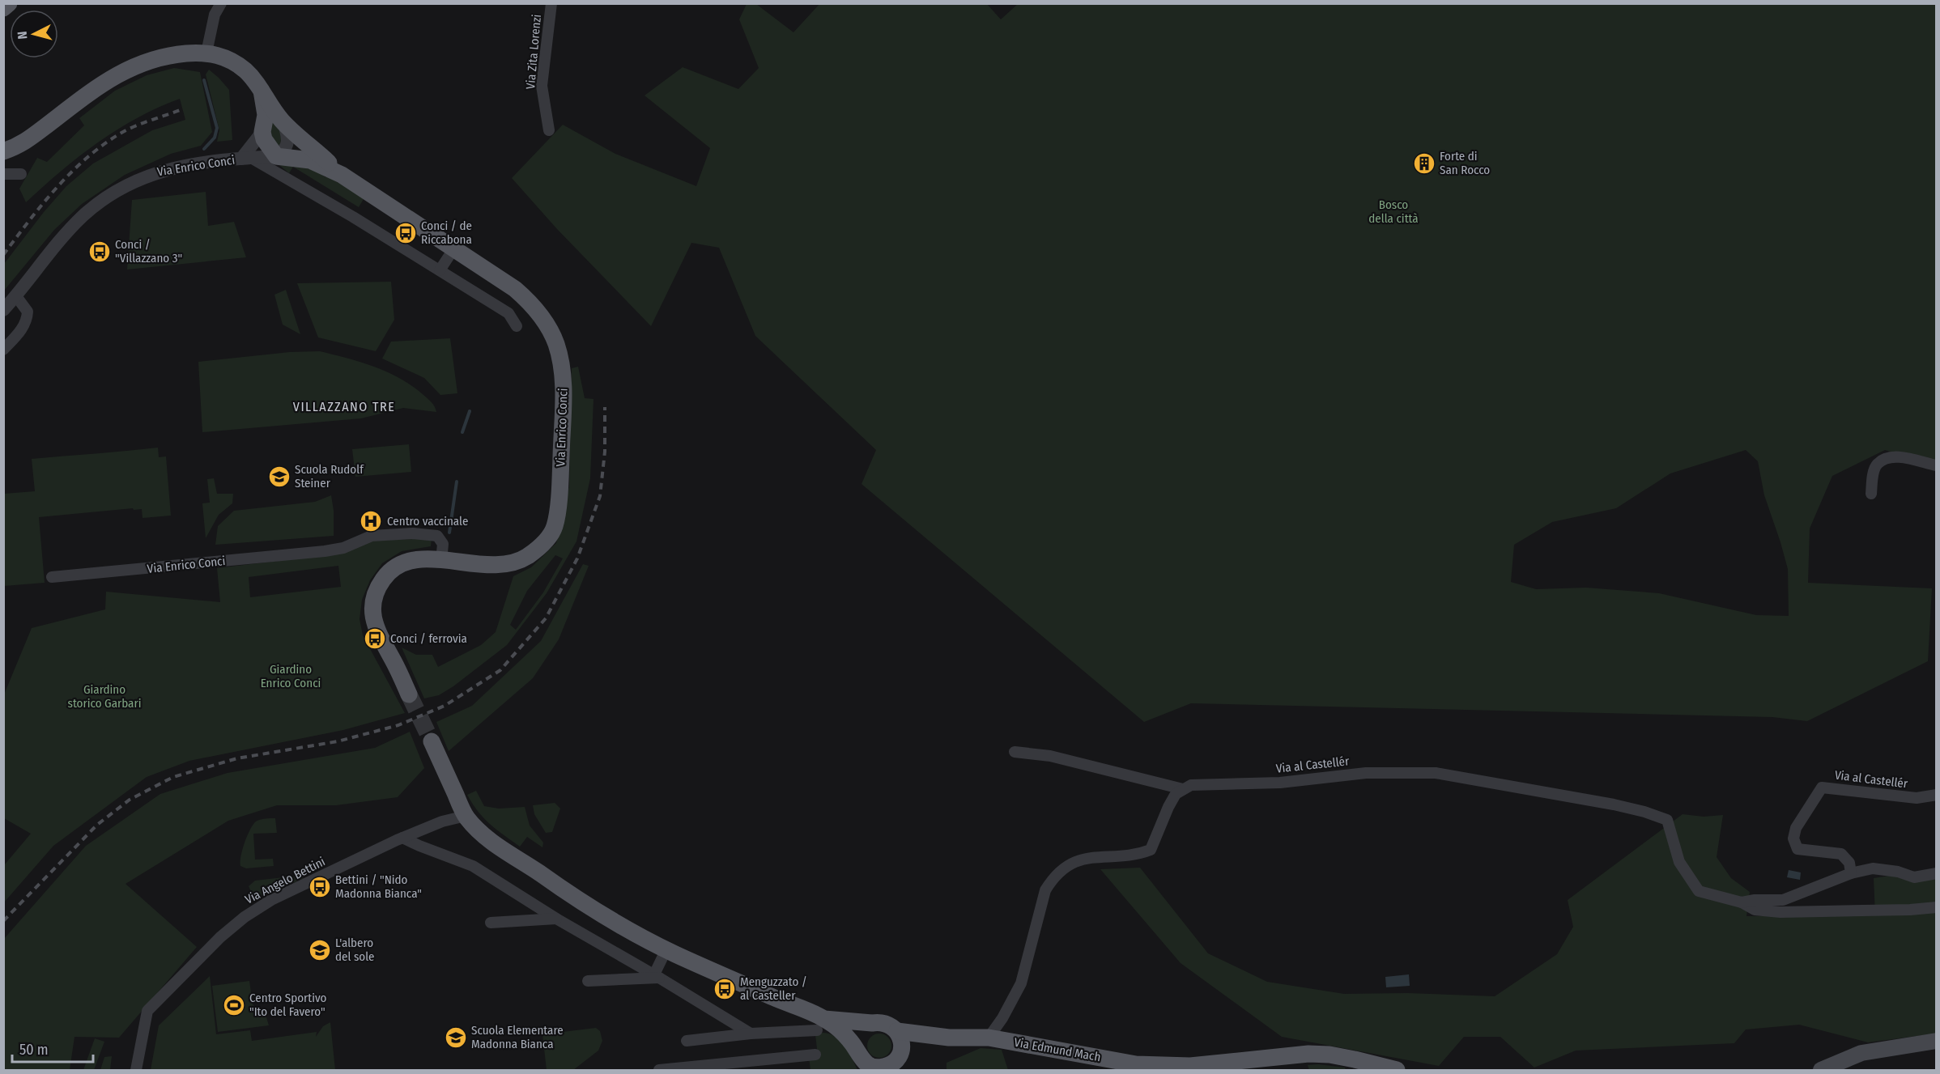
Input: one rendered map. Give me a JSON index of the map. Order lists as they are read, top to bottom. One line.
{"streets":{"main road":["Via Enrico Conci","Via Edmund Mach"],"street":["Via Zita Lorenzi","Via al Castellér","Via Angelo Bettini"]},"districts":["VILLAZZANO TRE"],"parks":["Bosco della città","Giardino Enrico Conci","Giardino storico Garbari"],"places":{"building":["Forte di San Rocco"],"bus stop":["Conci / de Riccabona","Conci / \"Villazzano 3\"","Conci / ferrovia","Bettini / \"Nido Madonna Bianca\"","Menguzzato / al Casteller"],"school or university":["Scuola Rudolf Steiner","L'albero del sole","Scuola Elementare Madonna Bianca"],"hospital":["Centro vaccinale"],"sports":["Centro Sportivo \"Ito del Favero\""]},"scale_bar":"50 m","north":"left"}
